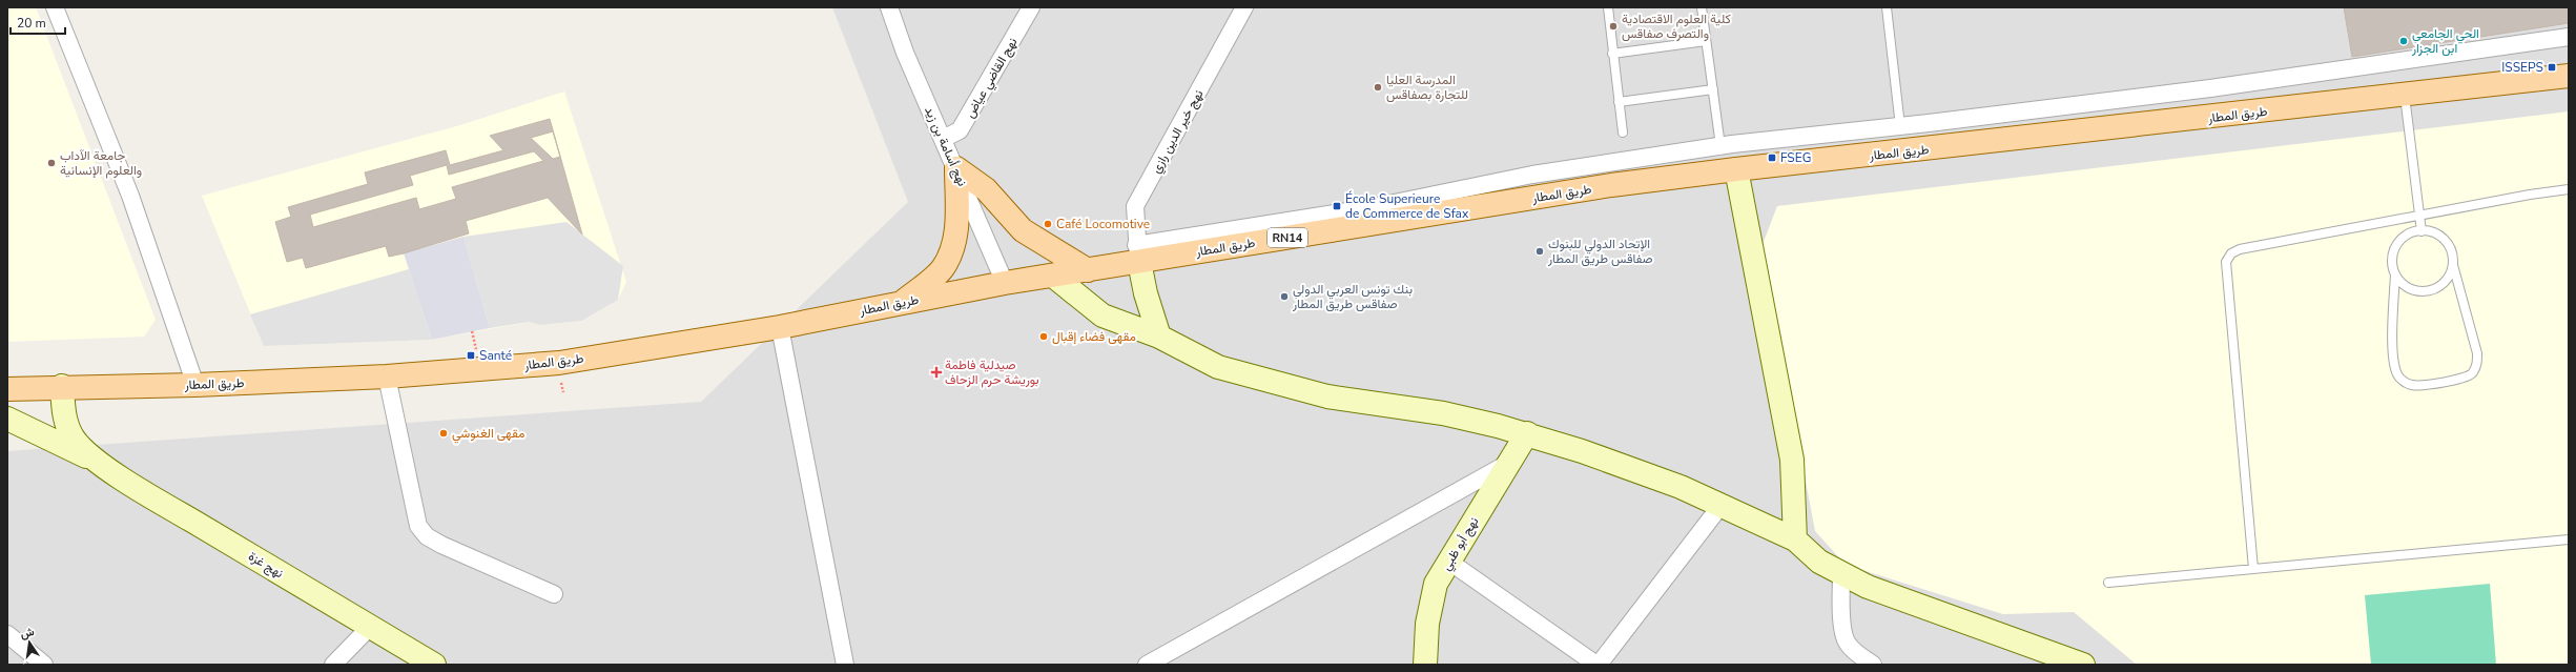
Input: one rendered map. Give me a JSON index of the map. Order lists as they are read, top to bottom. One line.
{"streets":{"main road":["طريق المطار","RN14"],"street":["نهج القاضي عياض","نهج خير الدين رازي","نهج أسامة بن زيد","نهج أبو ظبي","نهج غزة"]},"crossings":[["نهج القاضي عياض","نهج أسامة بن زيد"],["طريق المطار","نهج خير الدين رازي"],["طريق المطار","نهج أسامة بن زيد"],["طريق المطار","نهج غزة"]],"places":{"other":["كلية العلوم الاقتصادية والتصرف صفاقس","الحي الجامعي ابن الجزار","المدرسة العليا للتجارة بصفاقس","جامعة الآداب والعلوم الإنسانية","Café Locomotive","الإتحاد الدولي للبنوك صفاقس طريق المطار","بنك تونس العربي الدولي صفاقس طريق المطار","مقهى فضاء إقبال","مقهى الغنوشي"],"transit":["ISSEPS","FSEG","École Superieure de Commerce de Sfax","Santé"],"health":["صيدلية فاطمة بوريشة حرم الزحاف"]},"scale_bar":"20 m","north":"top"}
